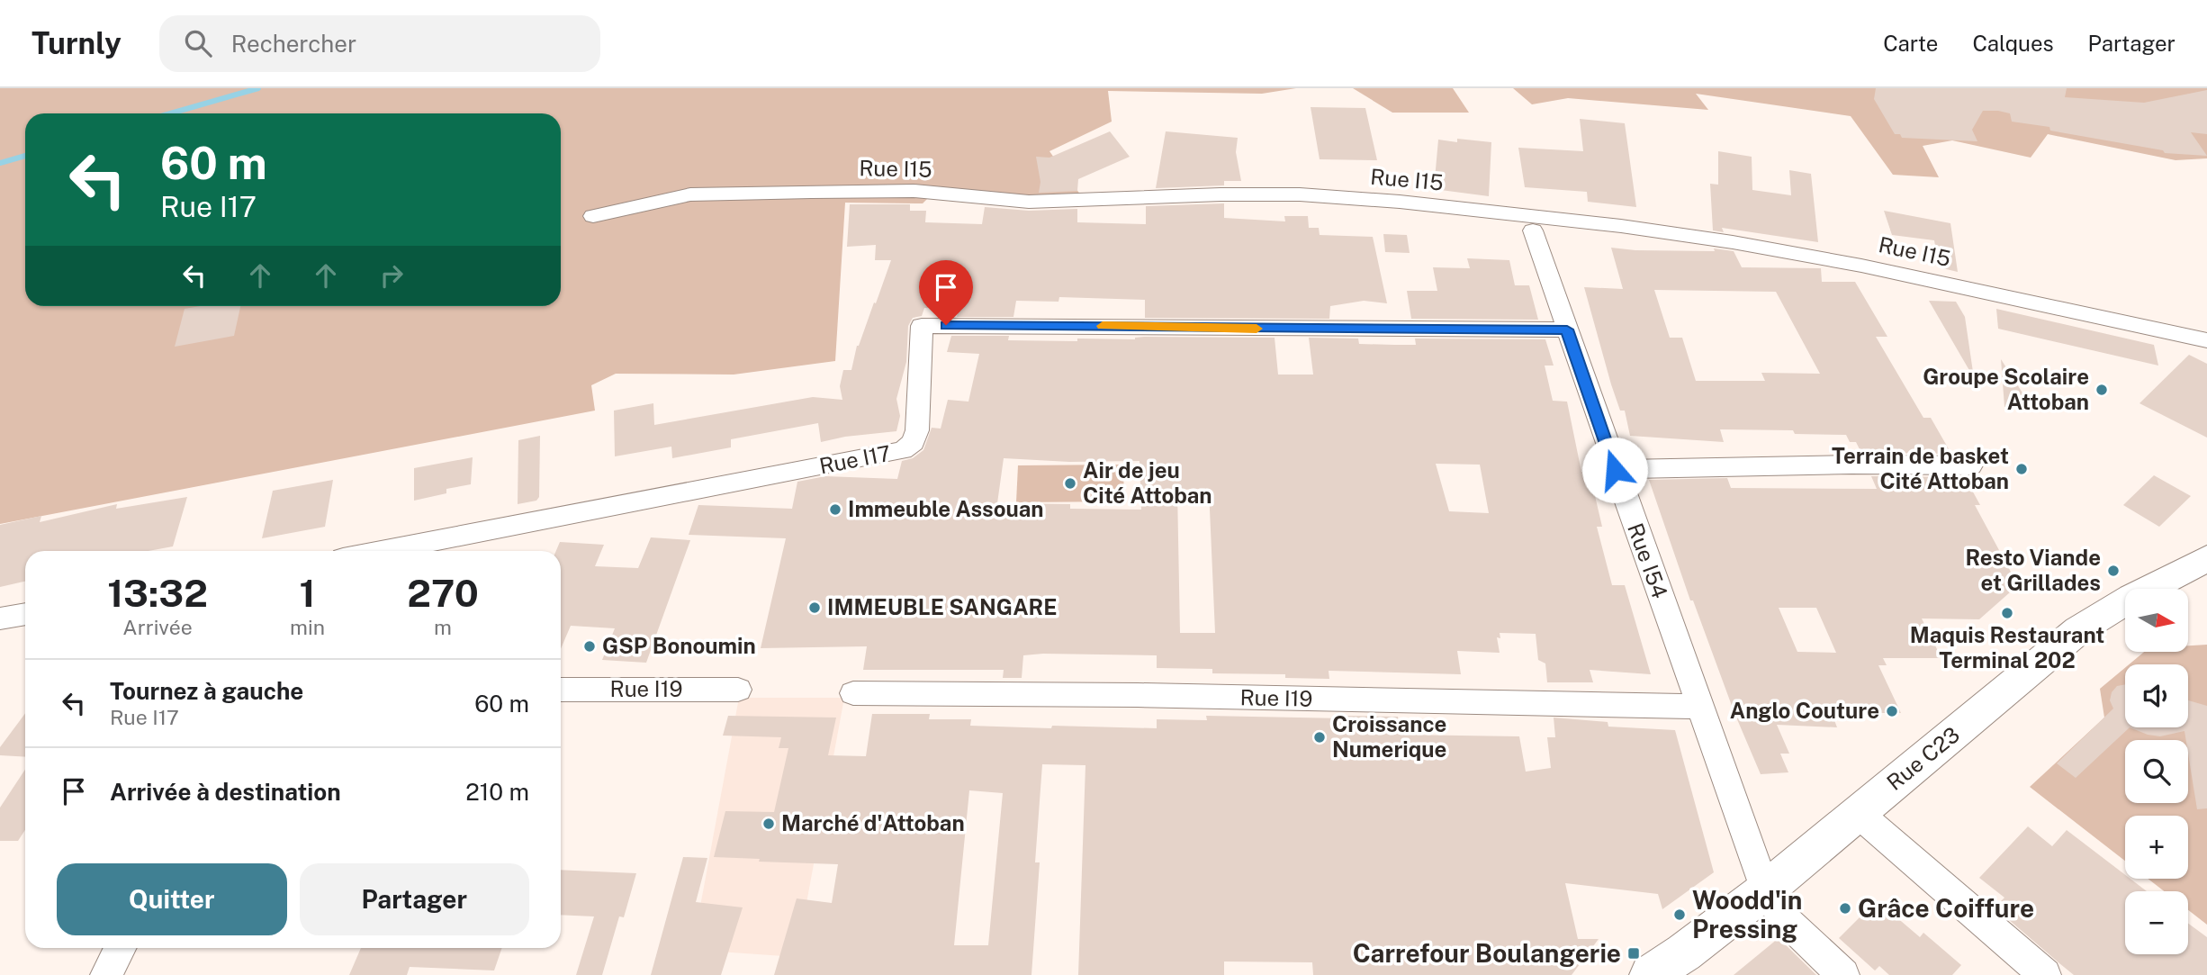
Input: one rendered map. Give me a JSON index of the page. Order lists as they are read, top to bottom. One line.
{"streets":{"street":["Rue I15","Rue I17","Rue I54","Rue I19","Rue C23"]},"crossings":[["Rue I17","Rue I54"],["Rue I54","Rue I19"],["Rue I54","Rue C23"]],"places":{"other":["Groupe Scolaire Attoban","Terrain de basket Cité Attoban","Air de jeu Cité Attoban","Immeuble Assouan","Resto Viande et Grillades","IMMEUBLE SANGARE","Maquis Restaurant Terminal 202","GSP Bonoumin","Anglo Couture","Croissance Numerique","Marché d'Attoban","Grâce Coiffure","Woodd'in Pressing"],"transit":["Carrefour Boulangerie"]},"north":"right","page":{"header":"Turnly","search":"Rechercher","nav":["Carte","Calques","Partager"],"turn":["60 m","Rue I17"],"eta":["13:32","Arrivée","1","min","270","m"],"map_buttons":["+","−"],"list":[{"name":"Tournez à gauche","note":"Rue I17","value":"60 m"},{"name":"Arrivée à destination","value":"210 m"}],"buttons":["Quitter","Partager"]}}
